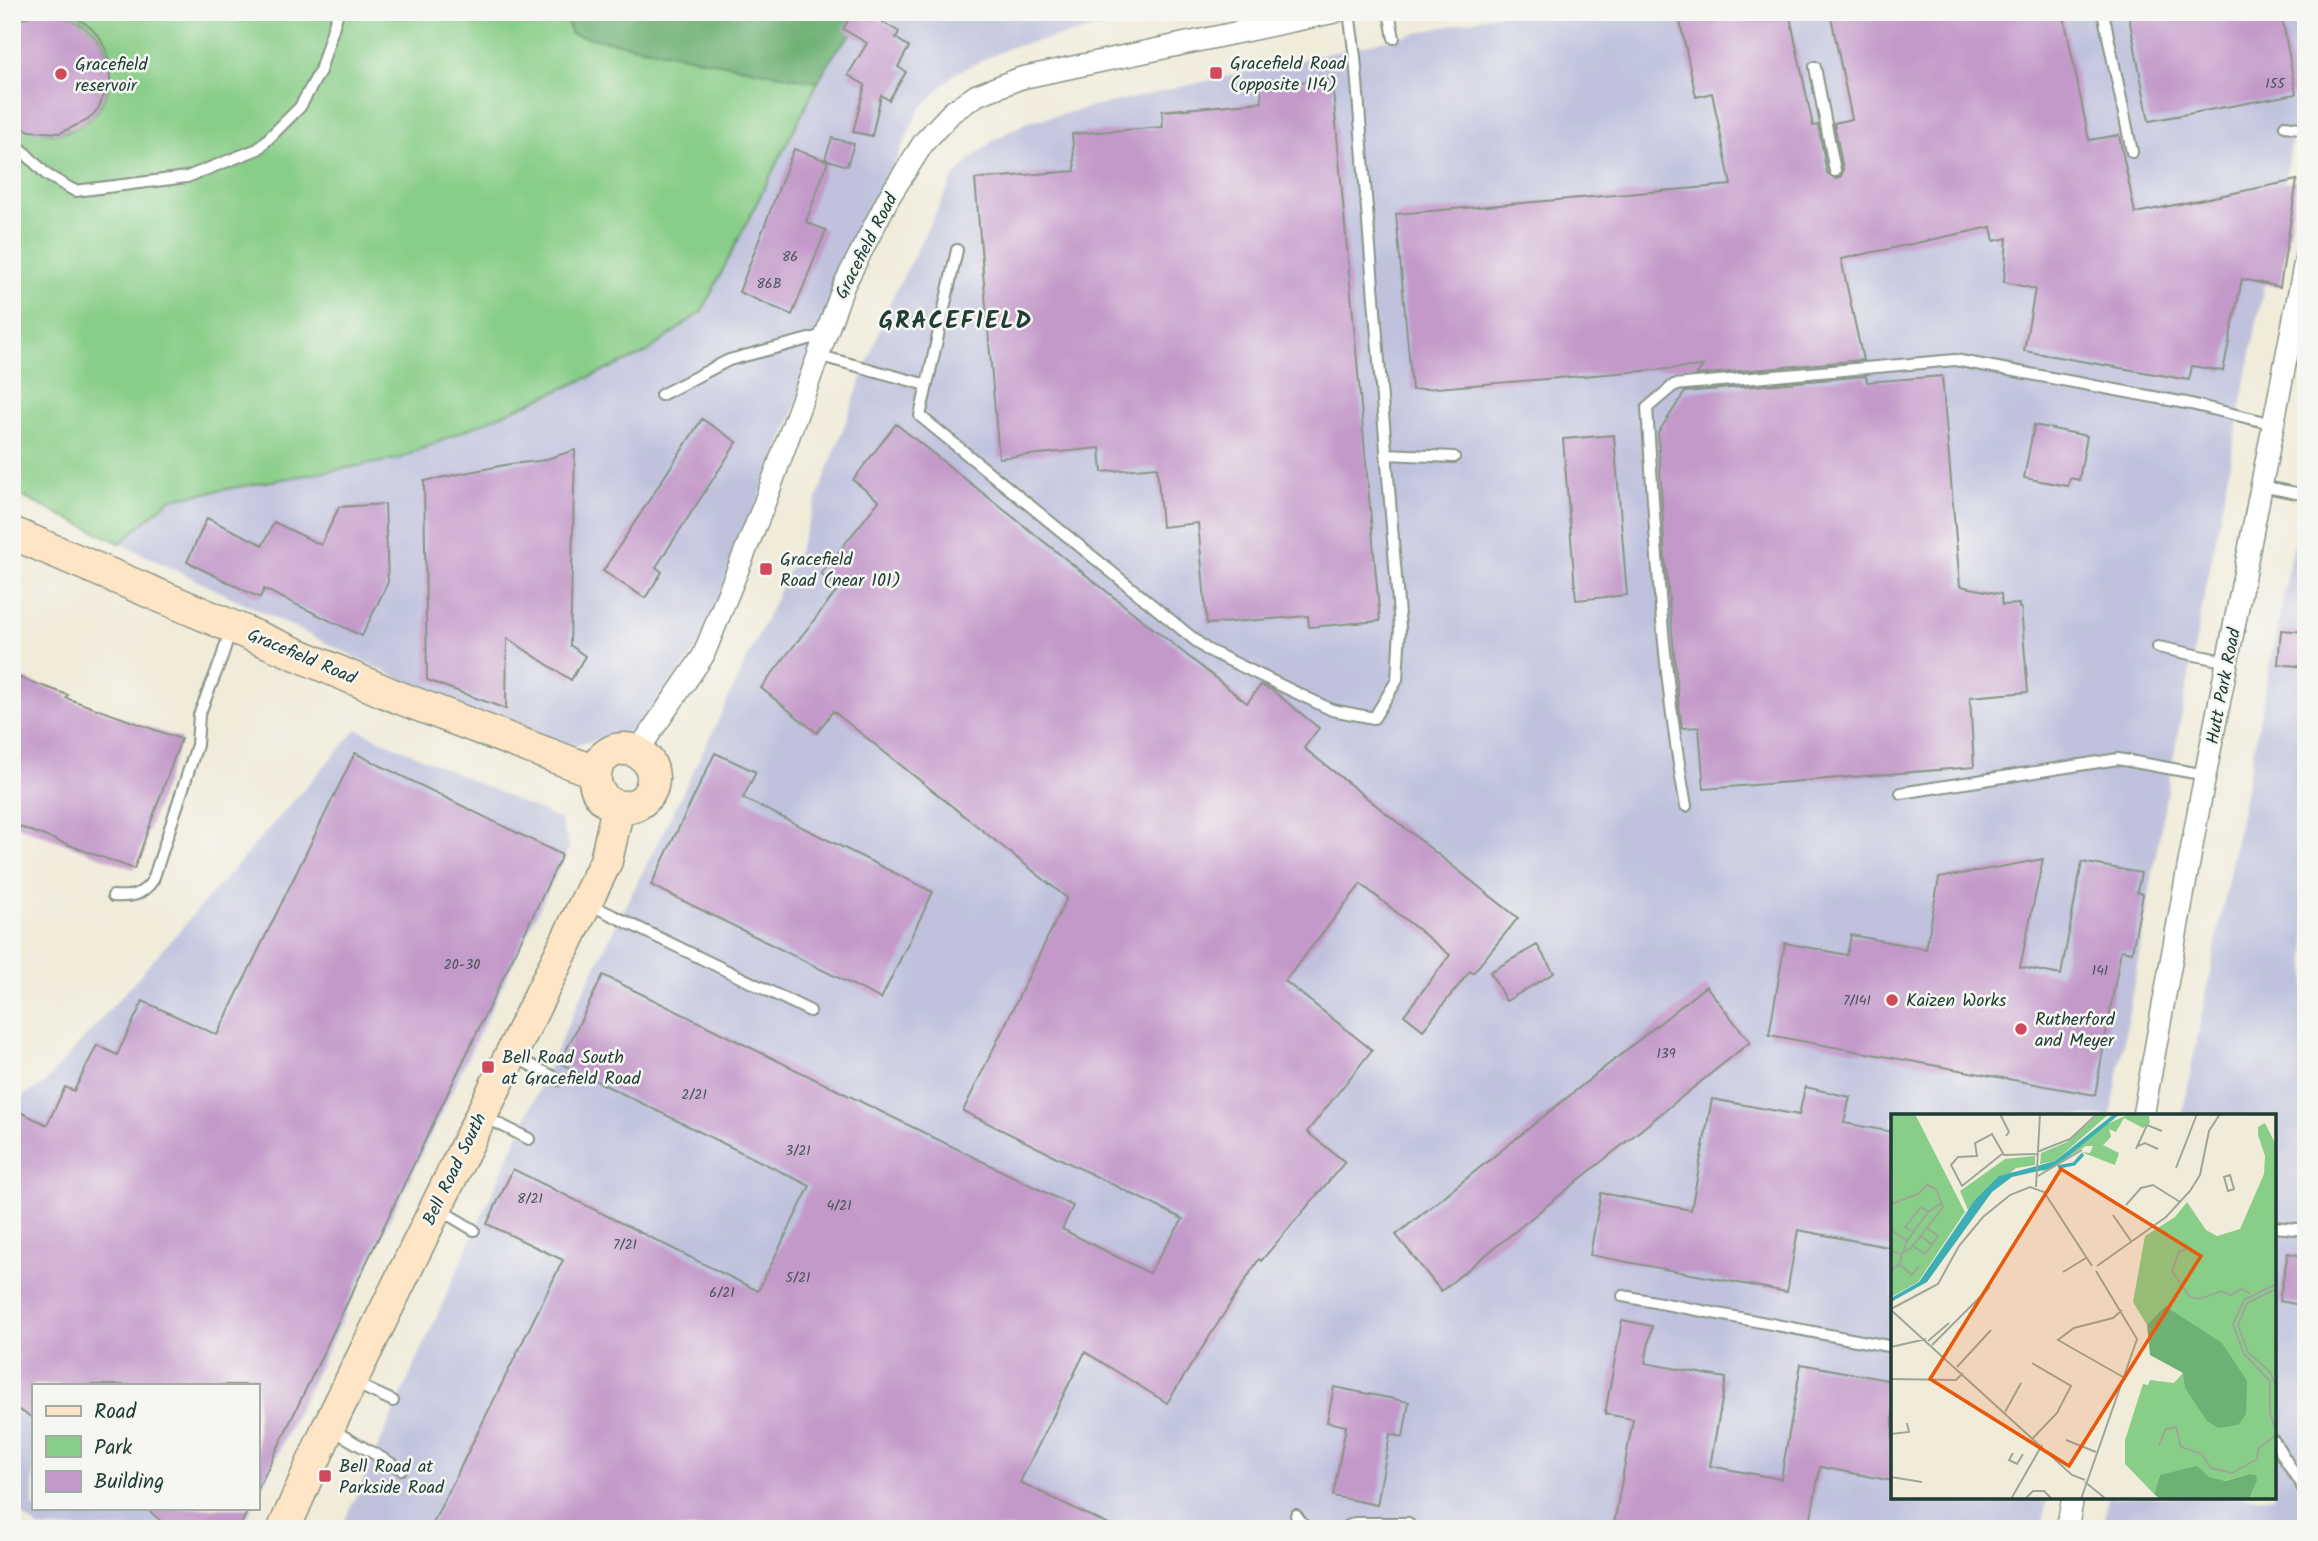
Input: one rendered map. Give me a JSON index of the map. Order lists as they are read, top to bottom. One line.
{"streets":{"main road":["Gracefield Road","Bell Road South"],"street":["Hutt Park Road"]},"crossings":[["Gracefield Road","Bell Road South"]],"districts":["GRACEFIELD"],"places":{"transit":["Gracefield Road (opposite 114)","Gracefield Road (near 101)","Bell Road South at Gracefield Road","Bell Road at Parkside Road"],"other":["Gracefield reservoir","Kaizen Works","Rutherford and Meyer"]},"house_numbers":["155","86","86B","20-30","141","7/141","139","2/21","3/21","8/21","4/21","7/21","5/21","6/21"],"legend":["Road","Park","Building"]}
